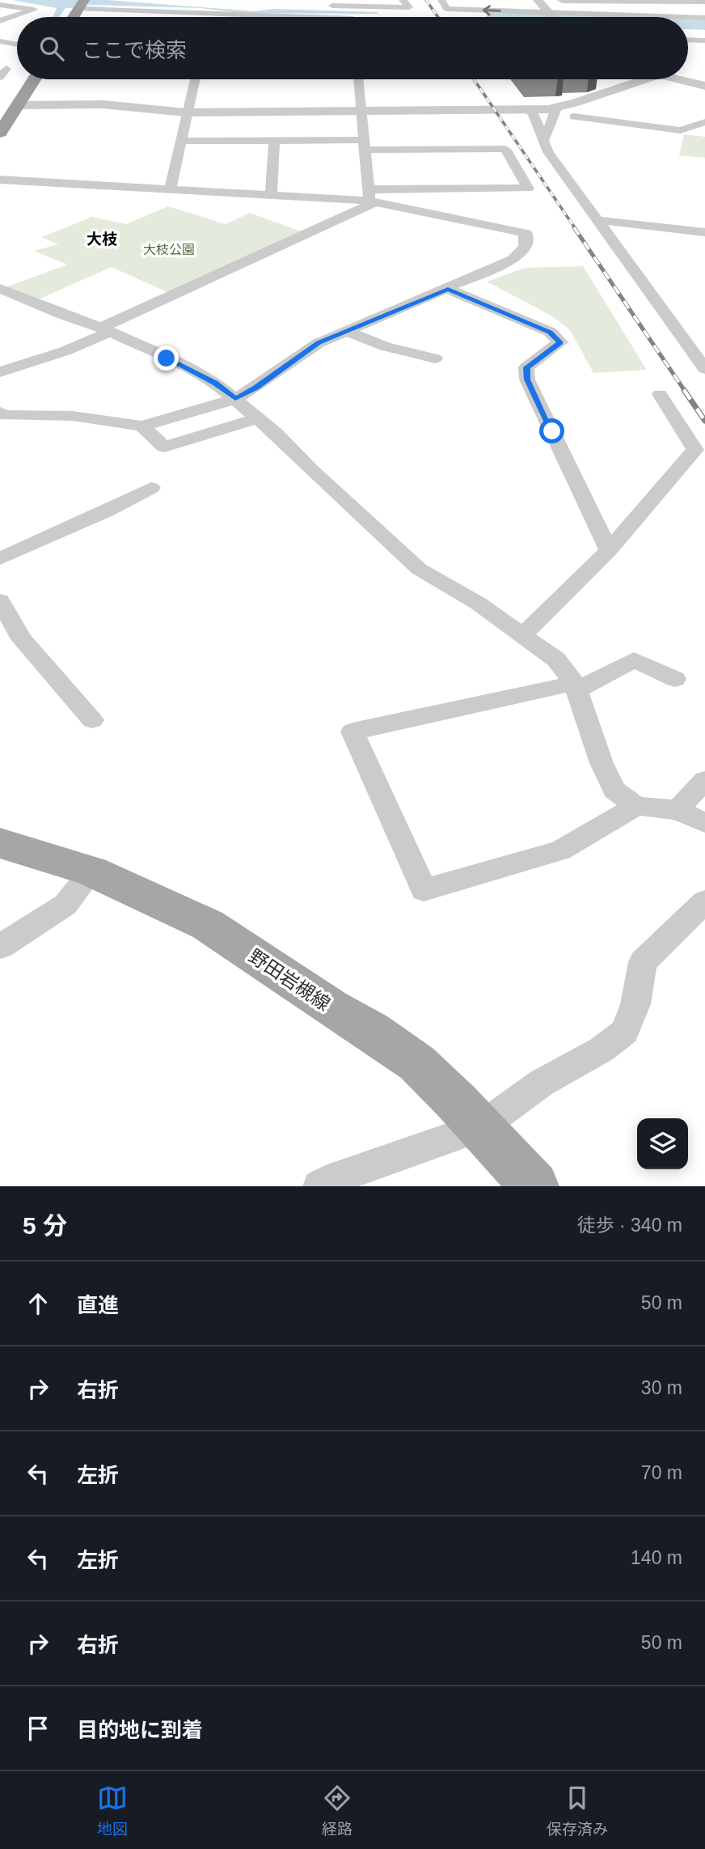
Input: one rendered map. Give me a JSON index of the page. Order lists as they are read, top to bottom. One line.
{"streets":{"main road":["野田岩槻線"]},"districts":["大枝"],"parks":["大枝公園"],"page":{"search":"ここで検索","heading":["5 分","徒歩 · 340 m"],"list":[["直進","50 m"],["右折","30 m"],["左折","70 m"],["左折","140 m"],["右折","50 m"],"目的地に到着"],"nav":["地図","経路","保存済み"]}}
